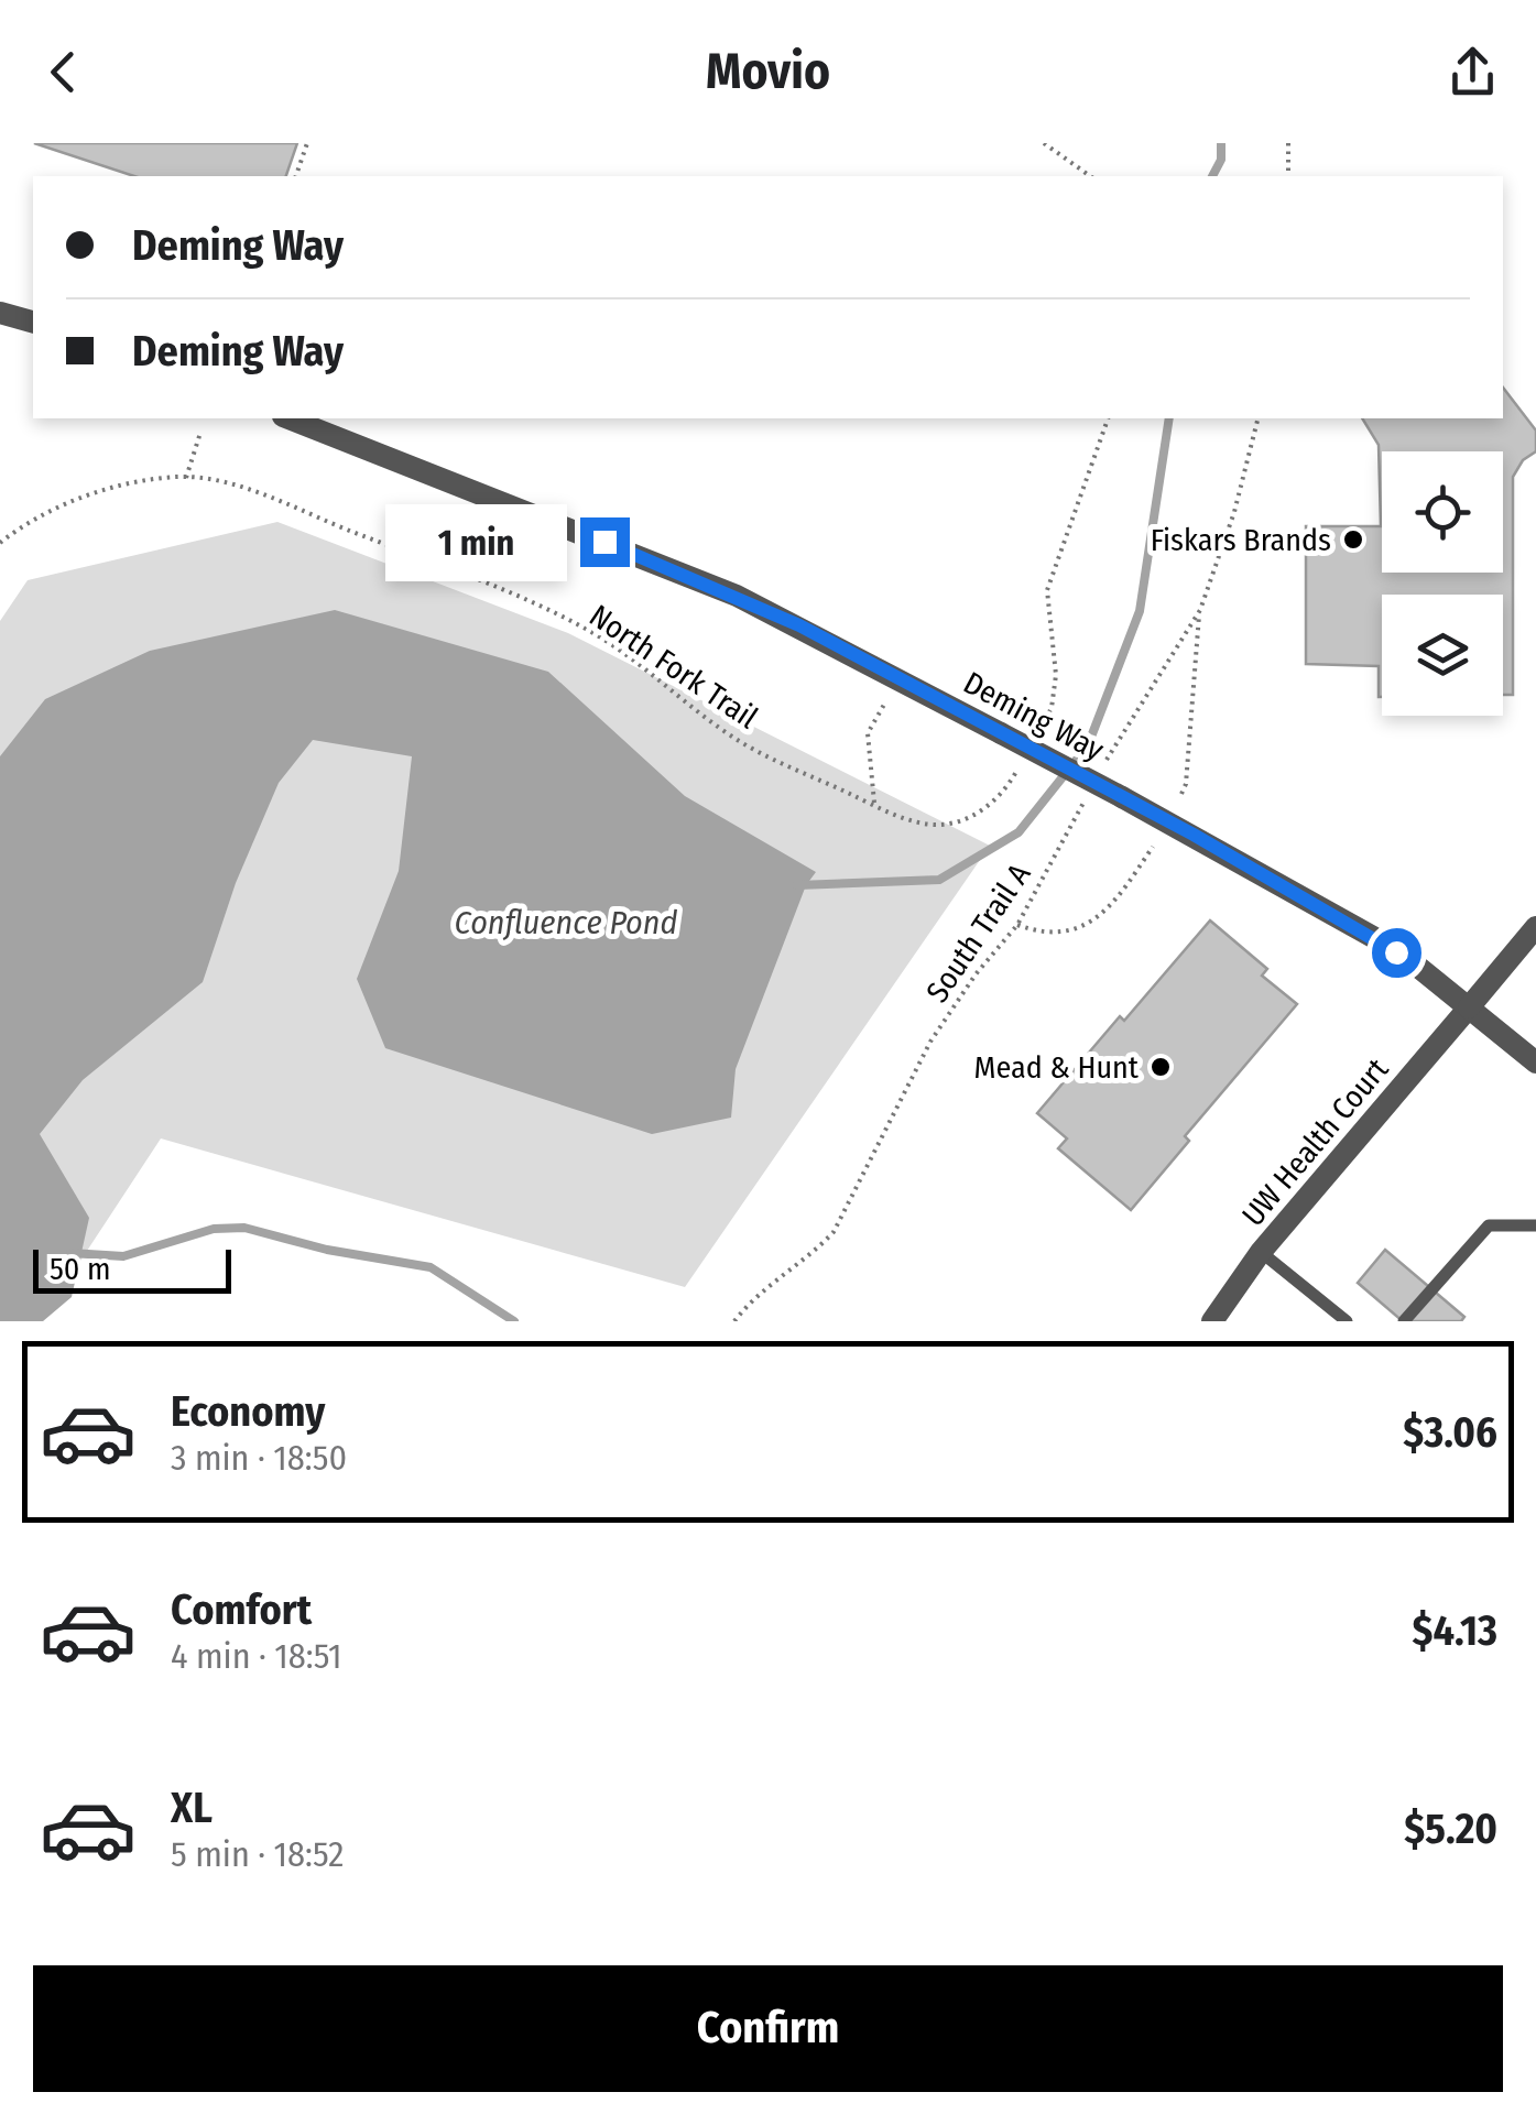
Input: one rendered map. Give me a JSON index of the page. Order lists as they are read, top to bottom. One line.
{"streets":{"street":["Deming Way","UW Health Court"],"path":["North Fork Trail","South Trail A"]},"crossings":[["Deming Way","UW Health Court"]],"water":["Confluence Pond"],"places":["Fiskars Brands","Mead & Hunt"],"scale_bar":"50 m","page":{"header":"Movio","banner":["Deming Way","Deming Way"],"bubble":"1 min","scale":"50 m","list":[{"name":"Economy","note":"3 min · 18:50","value":"$3.06"},{"name":"Comfort","note":"4 min · 18:51","value":"$4.13"},{"name":"XL","note":"5 min · 18:52","value":"$5.20"}],"buttons":"Confirm"}}
